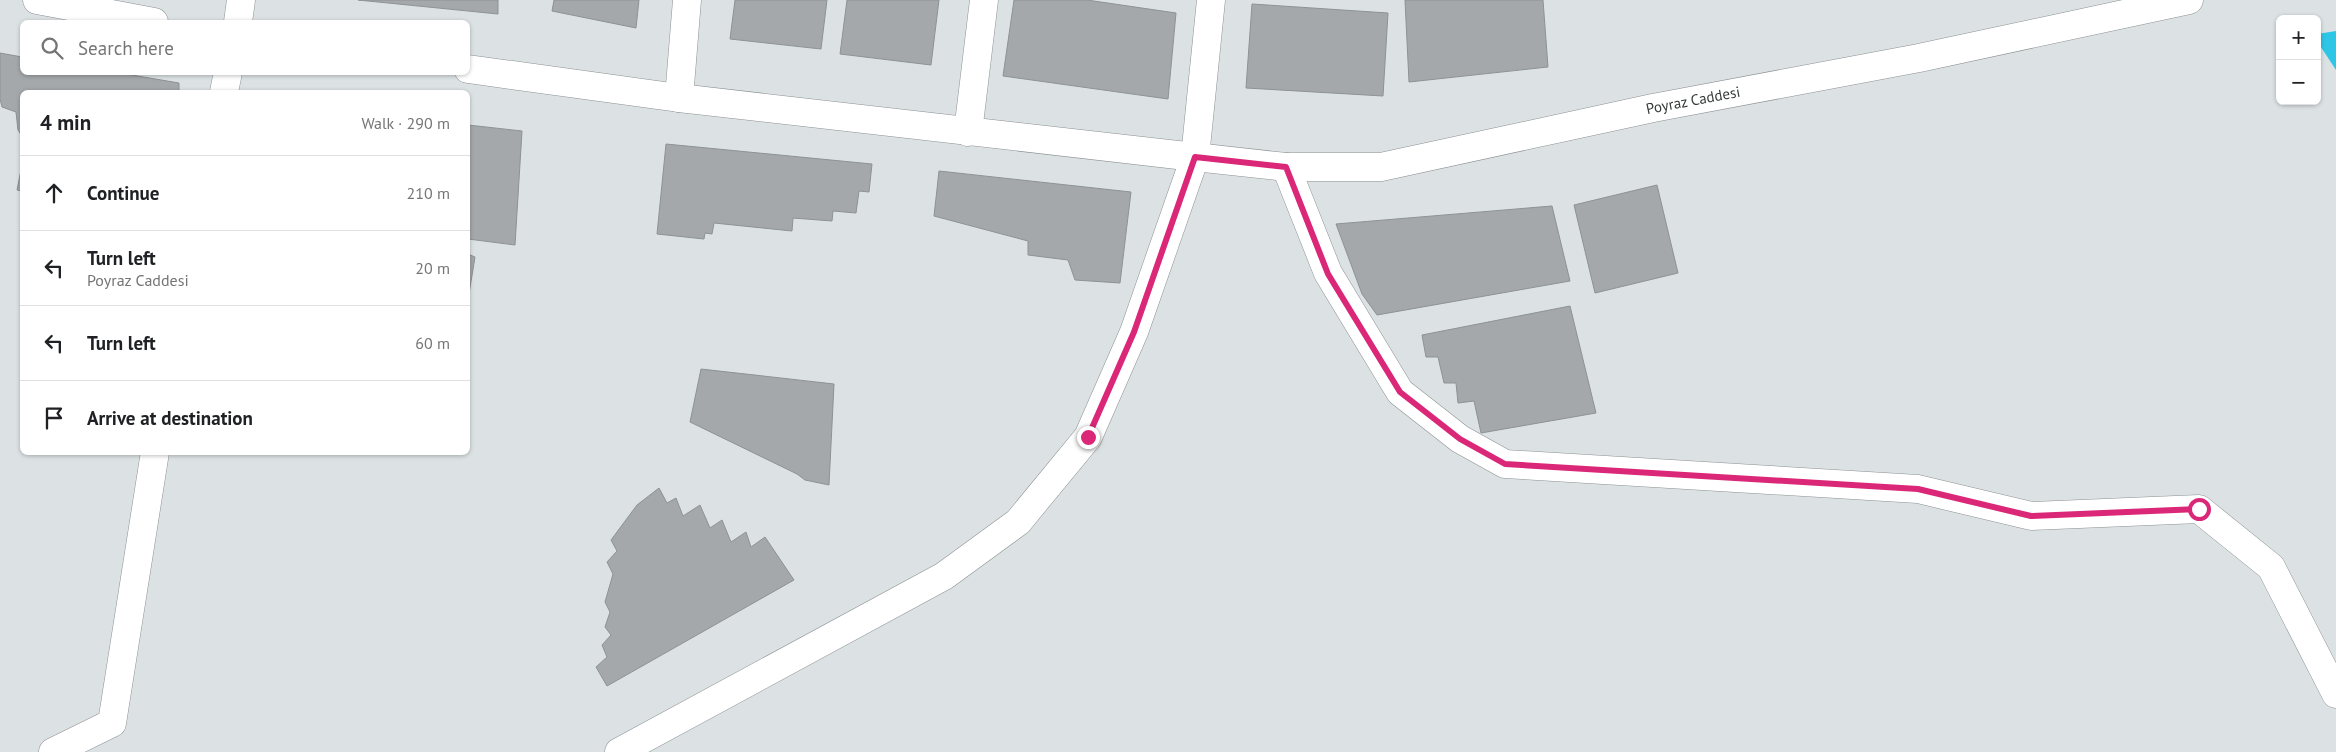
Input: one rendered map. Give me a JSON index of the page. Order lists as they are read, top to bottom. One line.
{"streets":{"street":["Poyraz Caddesi"]},"page":{"map_buttons":["+","−"],"search":"Search here","heading":["4 min","Walk · 290 m"],"list":[["Continue","210 m"],["Turn left","Poyraz Caddesi","20 m"],["Turn left","60 m"],"Arrive at destination"]}}
